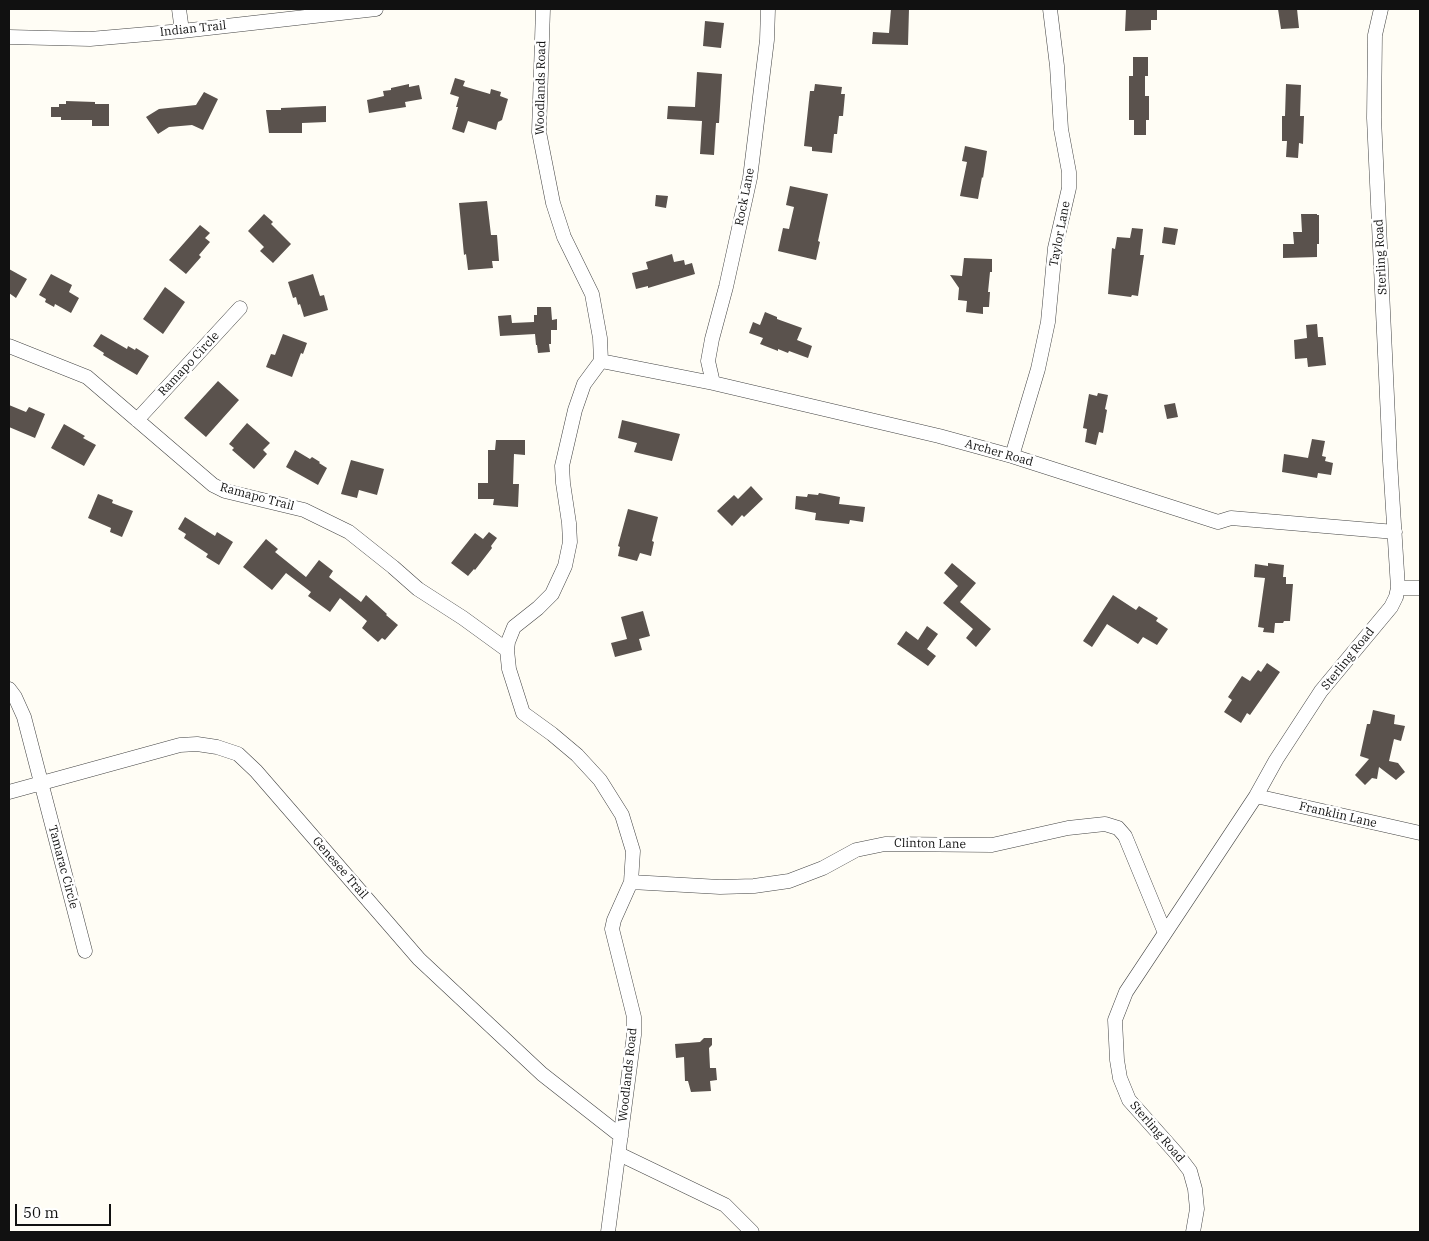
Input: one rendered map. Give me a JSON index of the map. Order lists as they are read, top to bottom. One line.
{"streets":{"street":["Indian Trail","Woodlands Road","Rock Lane","Taylor Lane","Sterling Road","Ramapo Circle","Archer Road","Ramapo Trail","Franklin Lane","Clinton Lane","Tamarac Circle","Genesee Trail"]},"crossings":[["Woodlands Road","Archer Road"],["Woodlands Road","Ramapo Trail"],["Woodlands Road","Clinton Lane"],["Woodlands Road","Genesee Trail"],["Rock Lane","Archer Road"],["Taylor Lane","Archer Road"],["Sterling Road","Archer Road"],["Sterling Road","Franklin Lane"],["Sterling Road","Clinton Lane"],["Ramapo Circle","Ramapo Trail"],["Tamarac Circle","Genesee Trail"]],"scale_bar":"50 m"}
